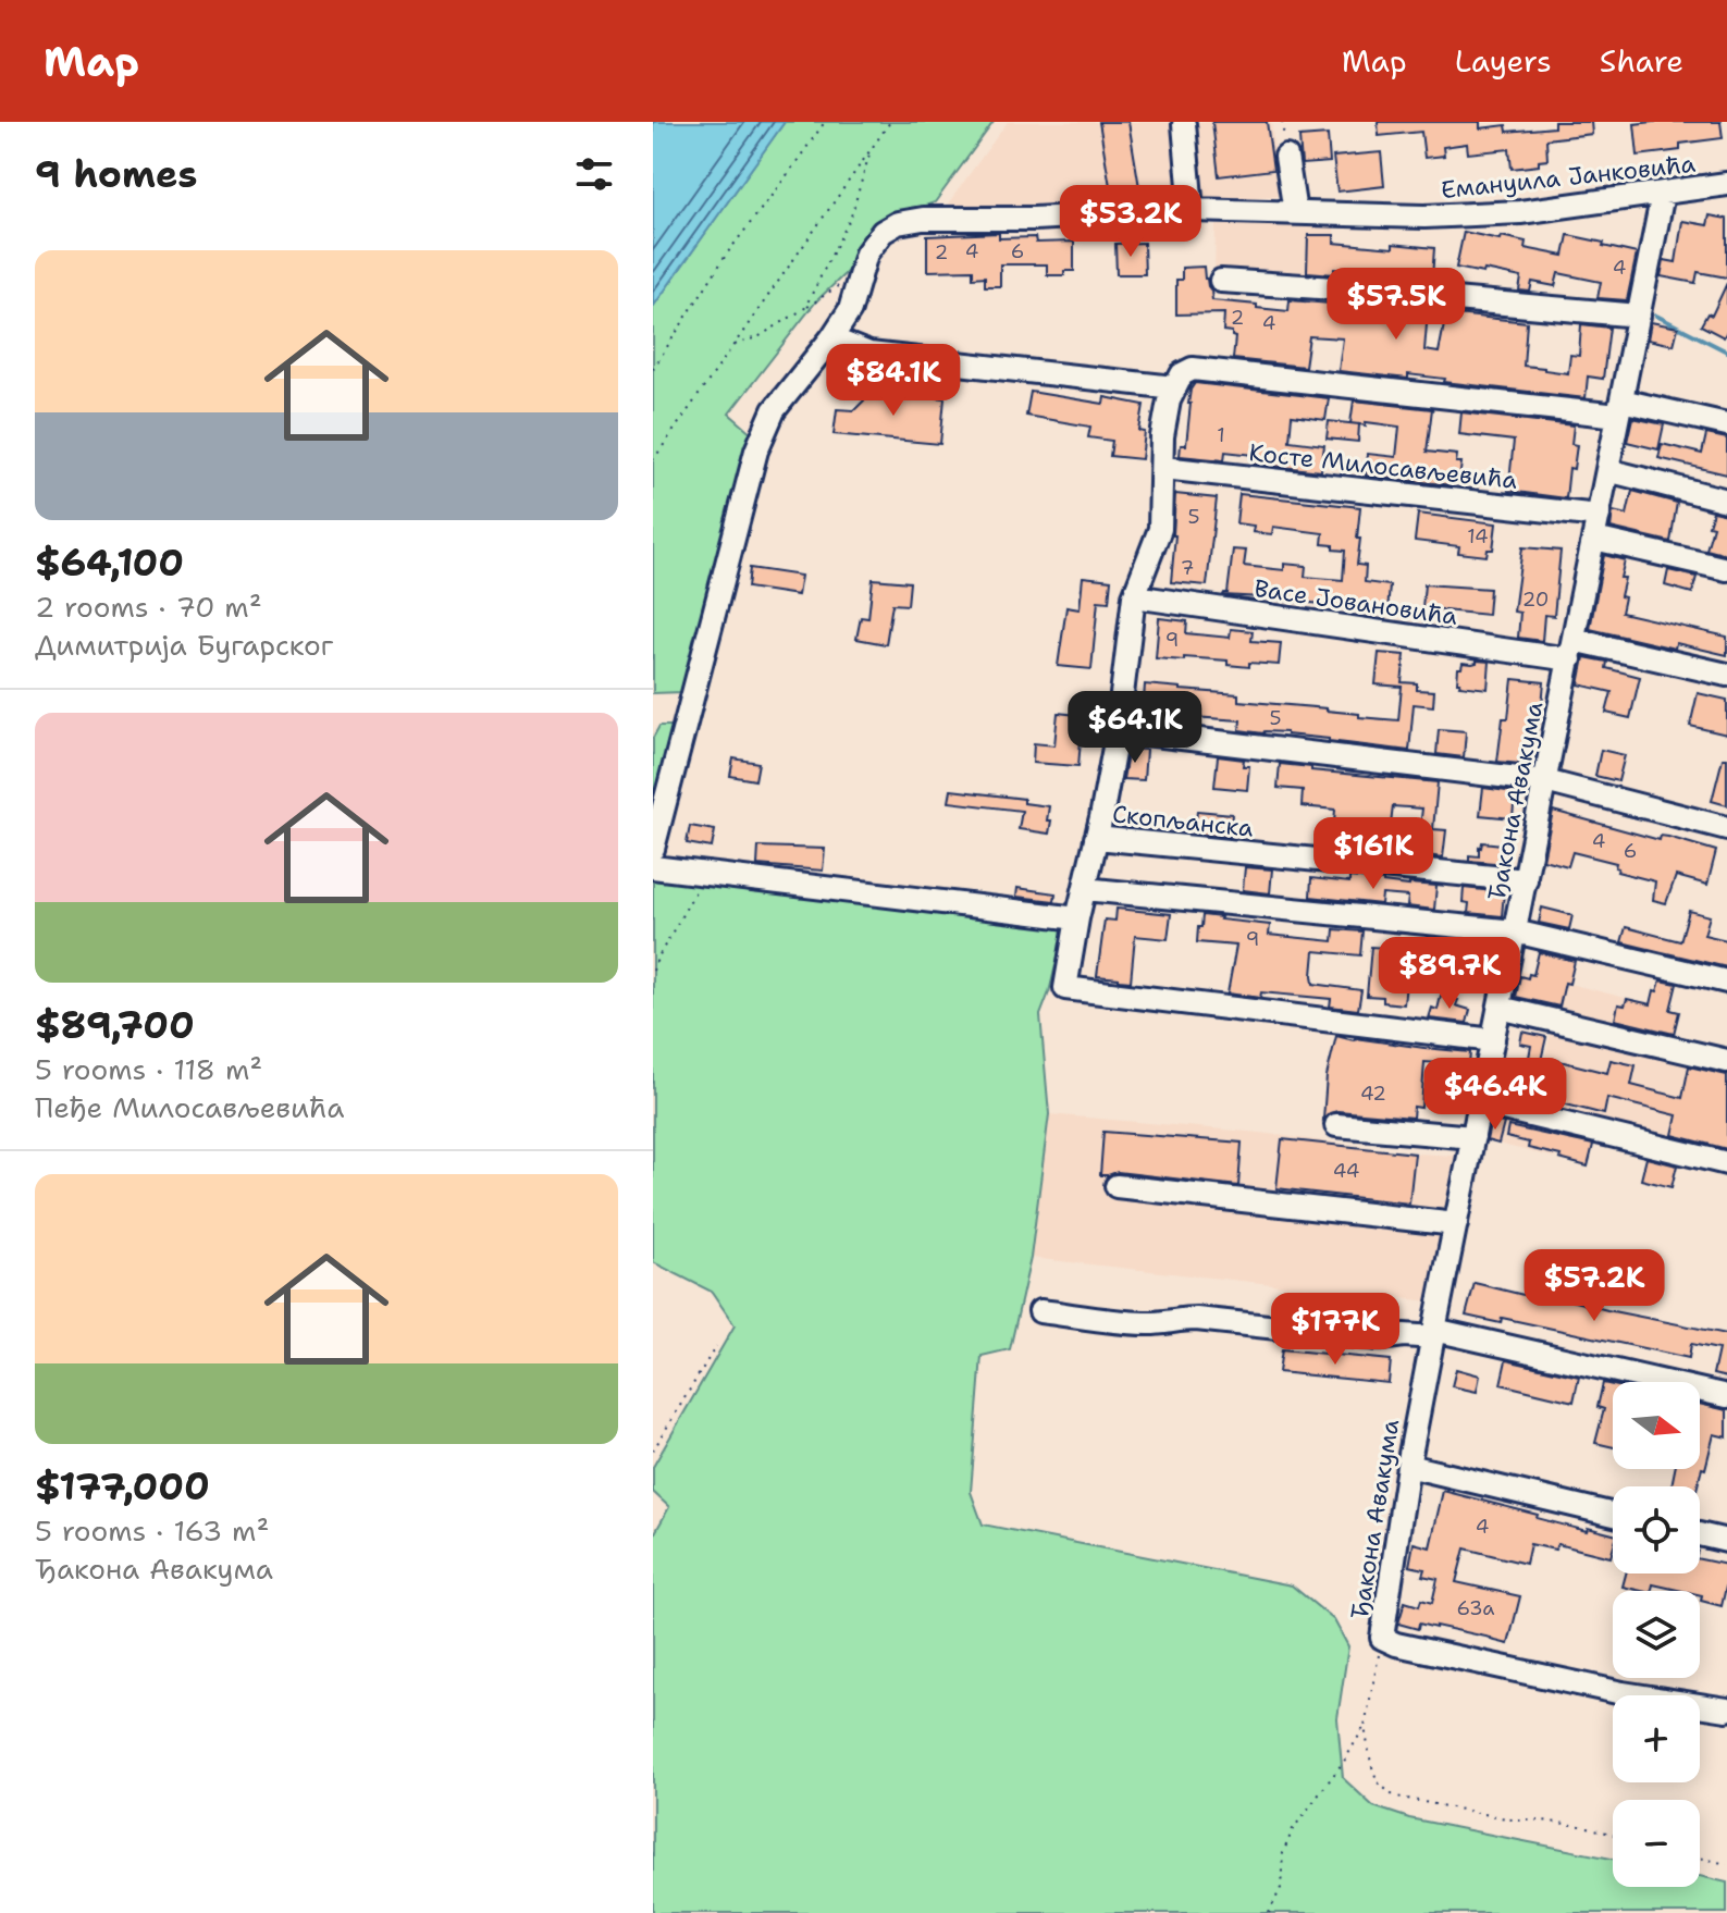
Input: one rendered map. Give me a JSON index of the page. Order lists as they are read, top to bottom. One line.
{"streets":{"street":["Емануила Јанковића","Косте Милосављевића","Васе Јовановића","Ђакона Авакума","Скопљанска"]},"crossings":[["Емануила Јанковића","Ђакона Авакума"],["Косте Милосављевића","Ђакона Авакума"],["Васе Јовановића","Ђакона Авакума"],["Ђакона Авакума","Скопљанска"]],"house_numbers":["4","6","2","4","2","4","1","5","14","7","20","9","5","4","6","9","42","44","4","63a"],"north":"right","page":{"header":"Map","nav":["Map","Layers","Share"],"heading":"9 homes","price":["$53.2K","$57.5K","$84.1K","$64.1K","$161K","$89.7K","$46.4K","$57.2K","$177K"],"list":[{"name":"$64,100","note":"2 rooms · 70 m² · Димитрија Бугарског"},{"name":"$89,700","note":"5 rooms · 118 m² · Пеђе Милосављевића"},{"name":"$177,000","note":"5 rooms · 163 m² · Ђакона Авакума"}],"map_buttons":["+","−"]}}
